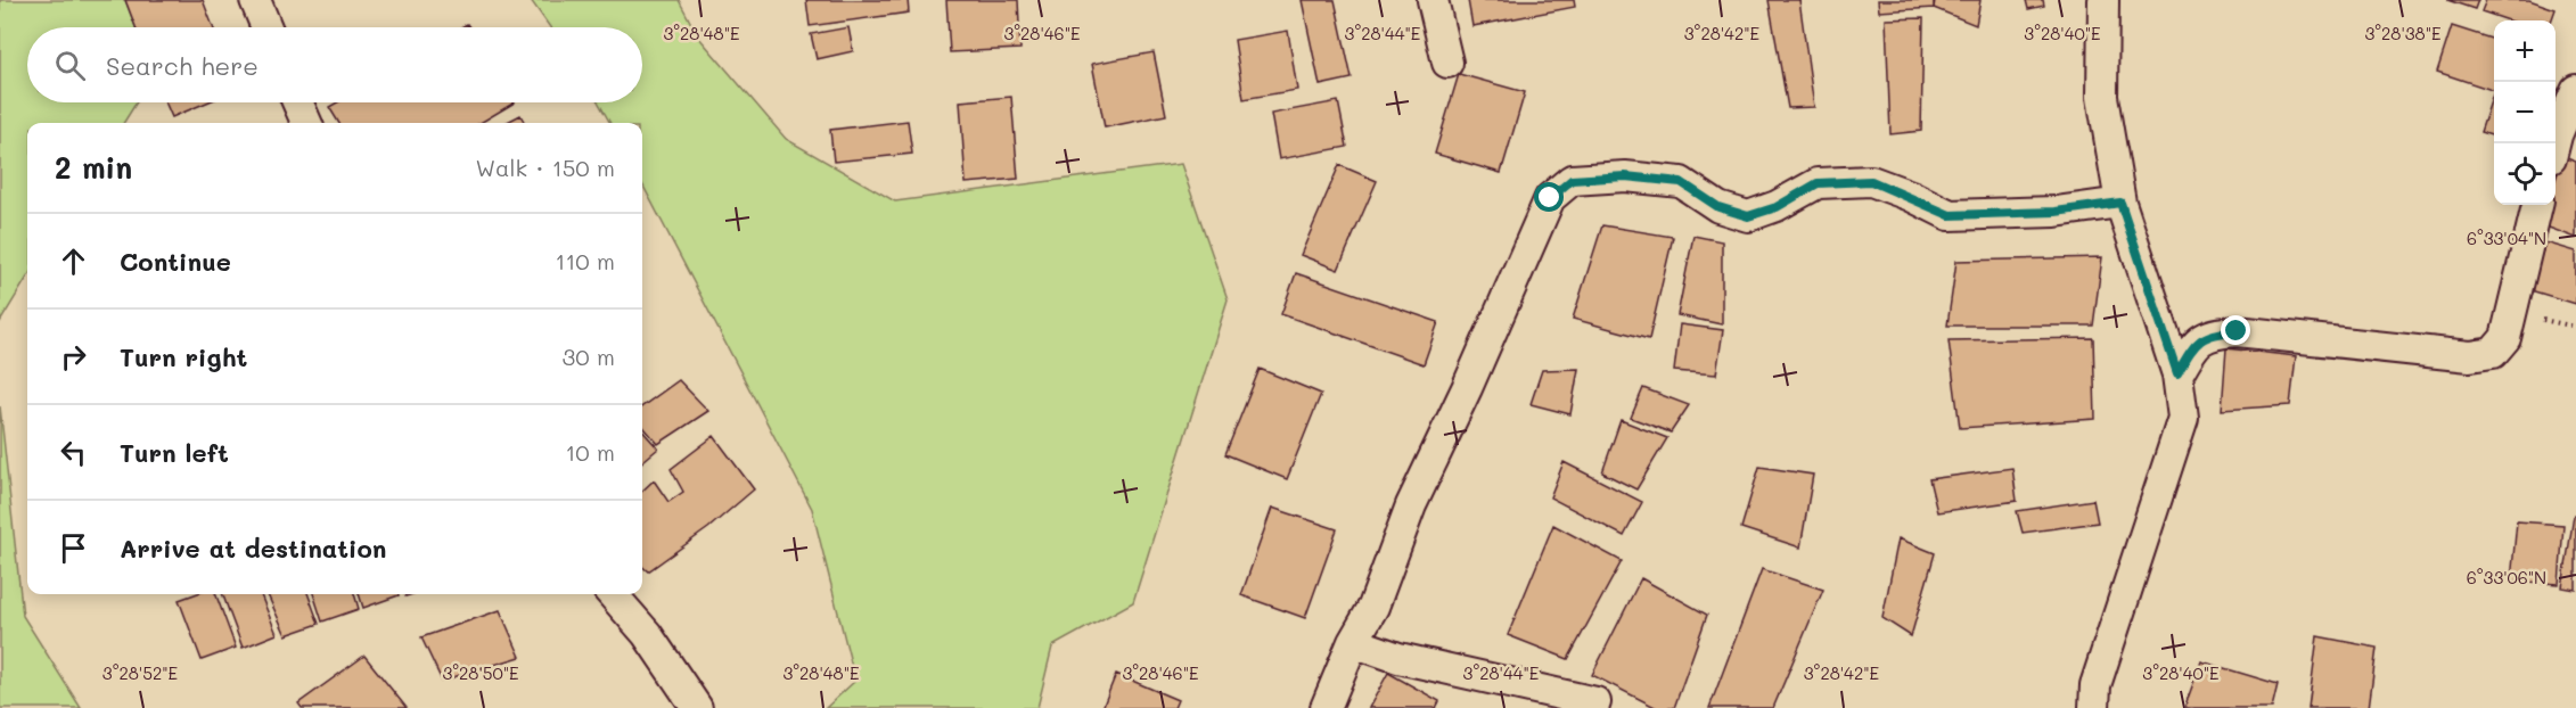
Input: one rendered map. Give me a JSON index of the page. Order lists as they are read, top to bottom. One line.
{"page":{"map_buttons":["+","−"],"search":"Search here","heading":["2 min","Walk · 150 m"],"list":[["Continue","110 m"],["Turn right","30 m"],["Turn left","10 m"],"Arrive at destination"]},"coordinates":["3°28'48\"E","3°28'46\"E","3°28'44\"E","3°28'42\"E","3°28'40\"E","3°28'38\"E","6°33'04\"N","6°33'06\"N","3°28'52\"E","3°28'50\"E"]}
